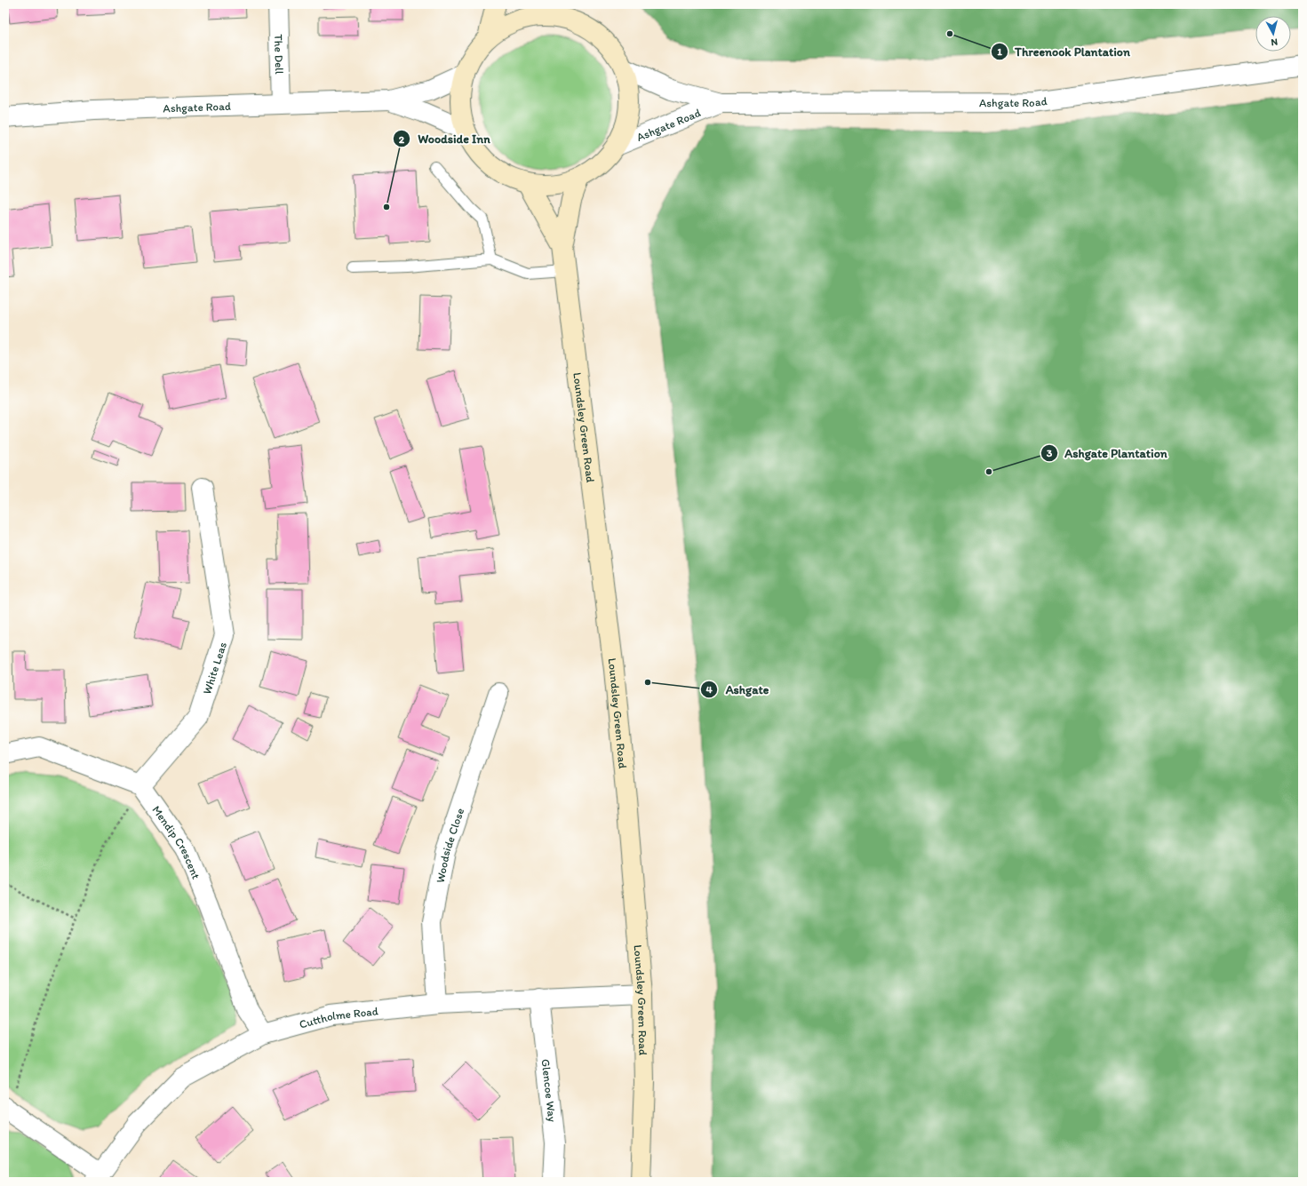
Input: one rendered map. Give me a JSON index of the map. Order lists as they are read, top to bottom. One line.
{"streets":{"main road":["Loundsley Green Road"],"street":["The Dell","Ashgate Road","White Leas","Mendip Crescent","Woodside Close","Cuttholme Road","Glencoe Way"]},"crossings":[["The Dell","Ashgate Road"],["Loundsley Green Road","Cuttholme Road"],["White Leas","Mendip Crescent"],["Mendip Crescent","Cuttholme Road"],["Woodside Close","Cuttholme Road"],["Cuttholme Road","Glencoe Way"]],"places":["Threenook Plantation","Woodside Inn","Ashgate Plantation","Ashgate"],"north":"bottom"}
